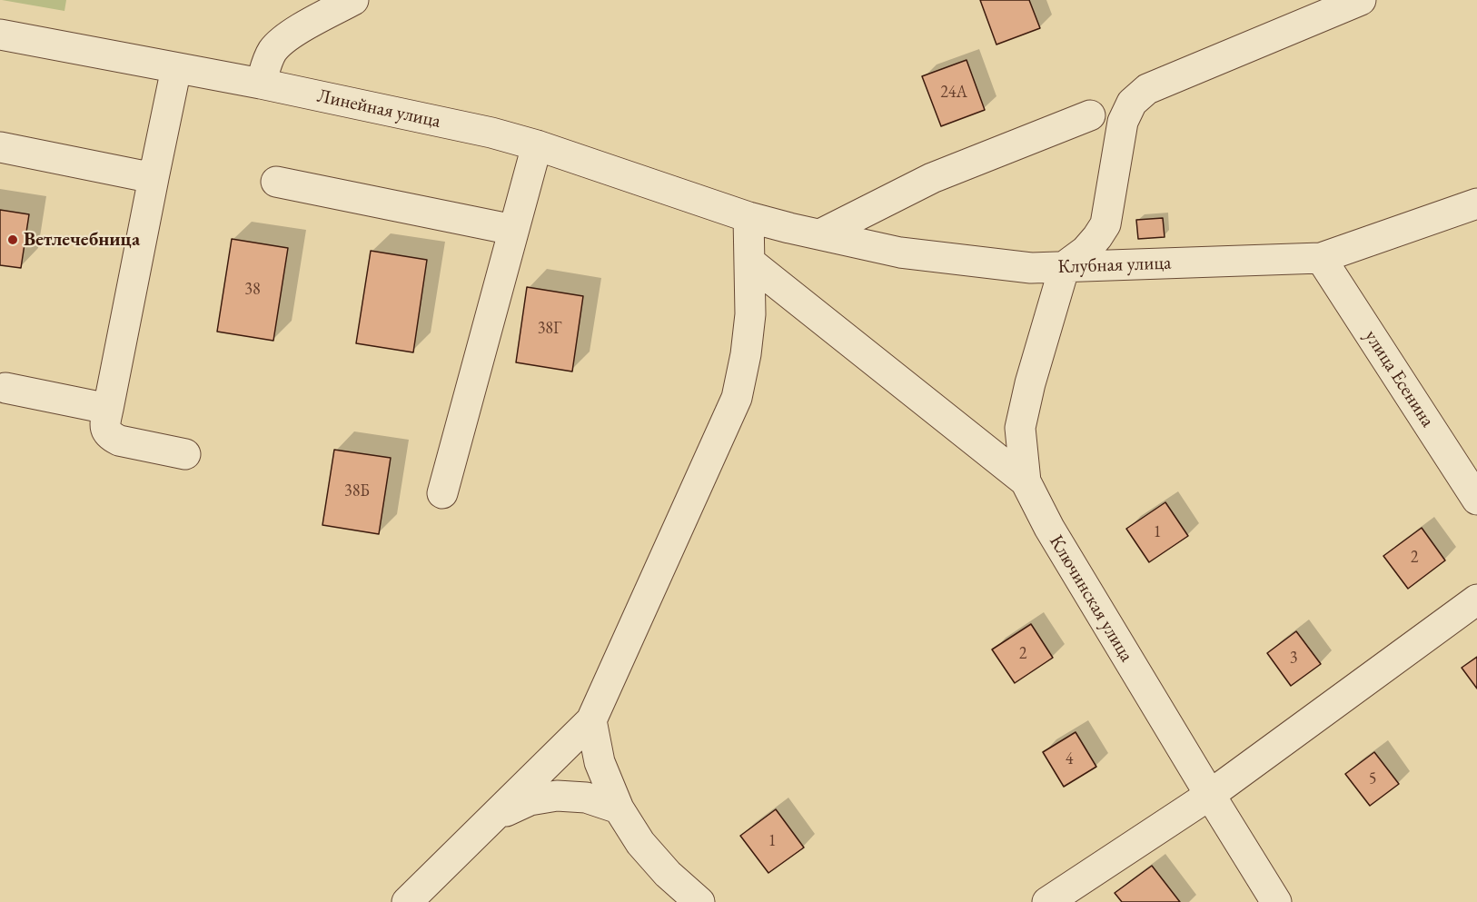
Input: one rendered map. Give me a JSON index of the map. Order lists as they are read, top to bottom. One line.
{"streets":{"street":["Линейная улица","Клубная улица","улица Есенина","Ключинская улица"]},"crossings":[["Линейная улица","Клубная улица"],["Клубная улица","улица Есенина"],["Клубная улица","Ключинская улица"]],"places":["Ветлечебница"],"house_numbers":["24А","38","38Г","38Б","1","2","2","3","4","5","1"]}
